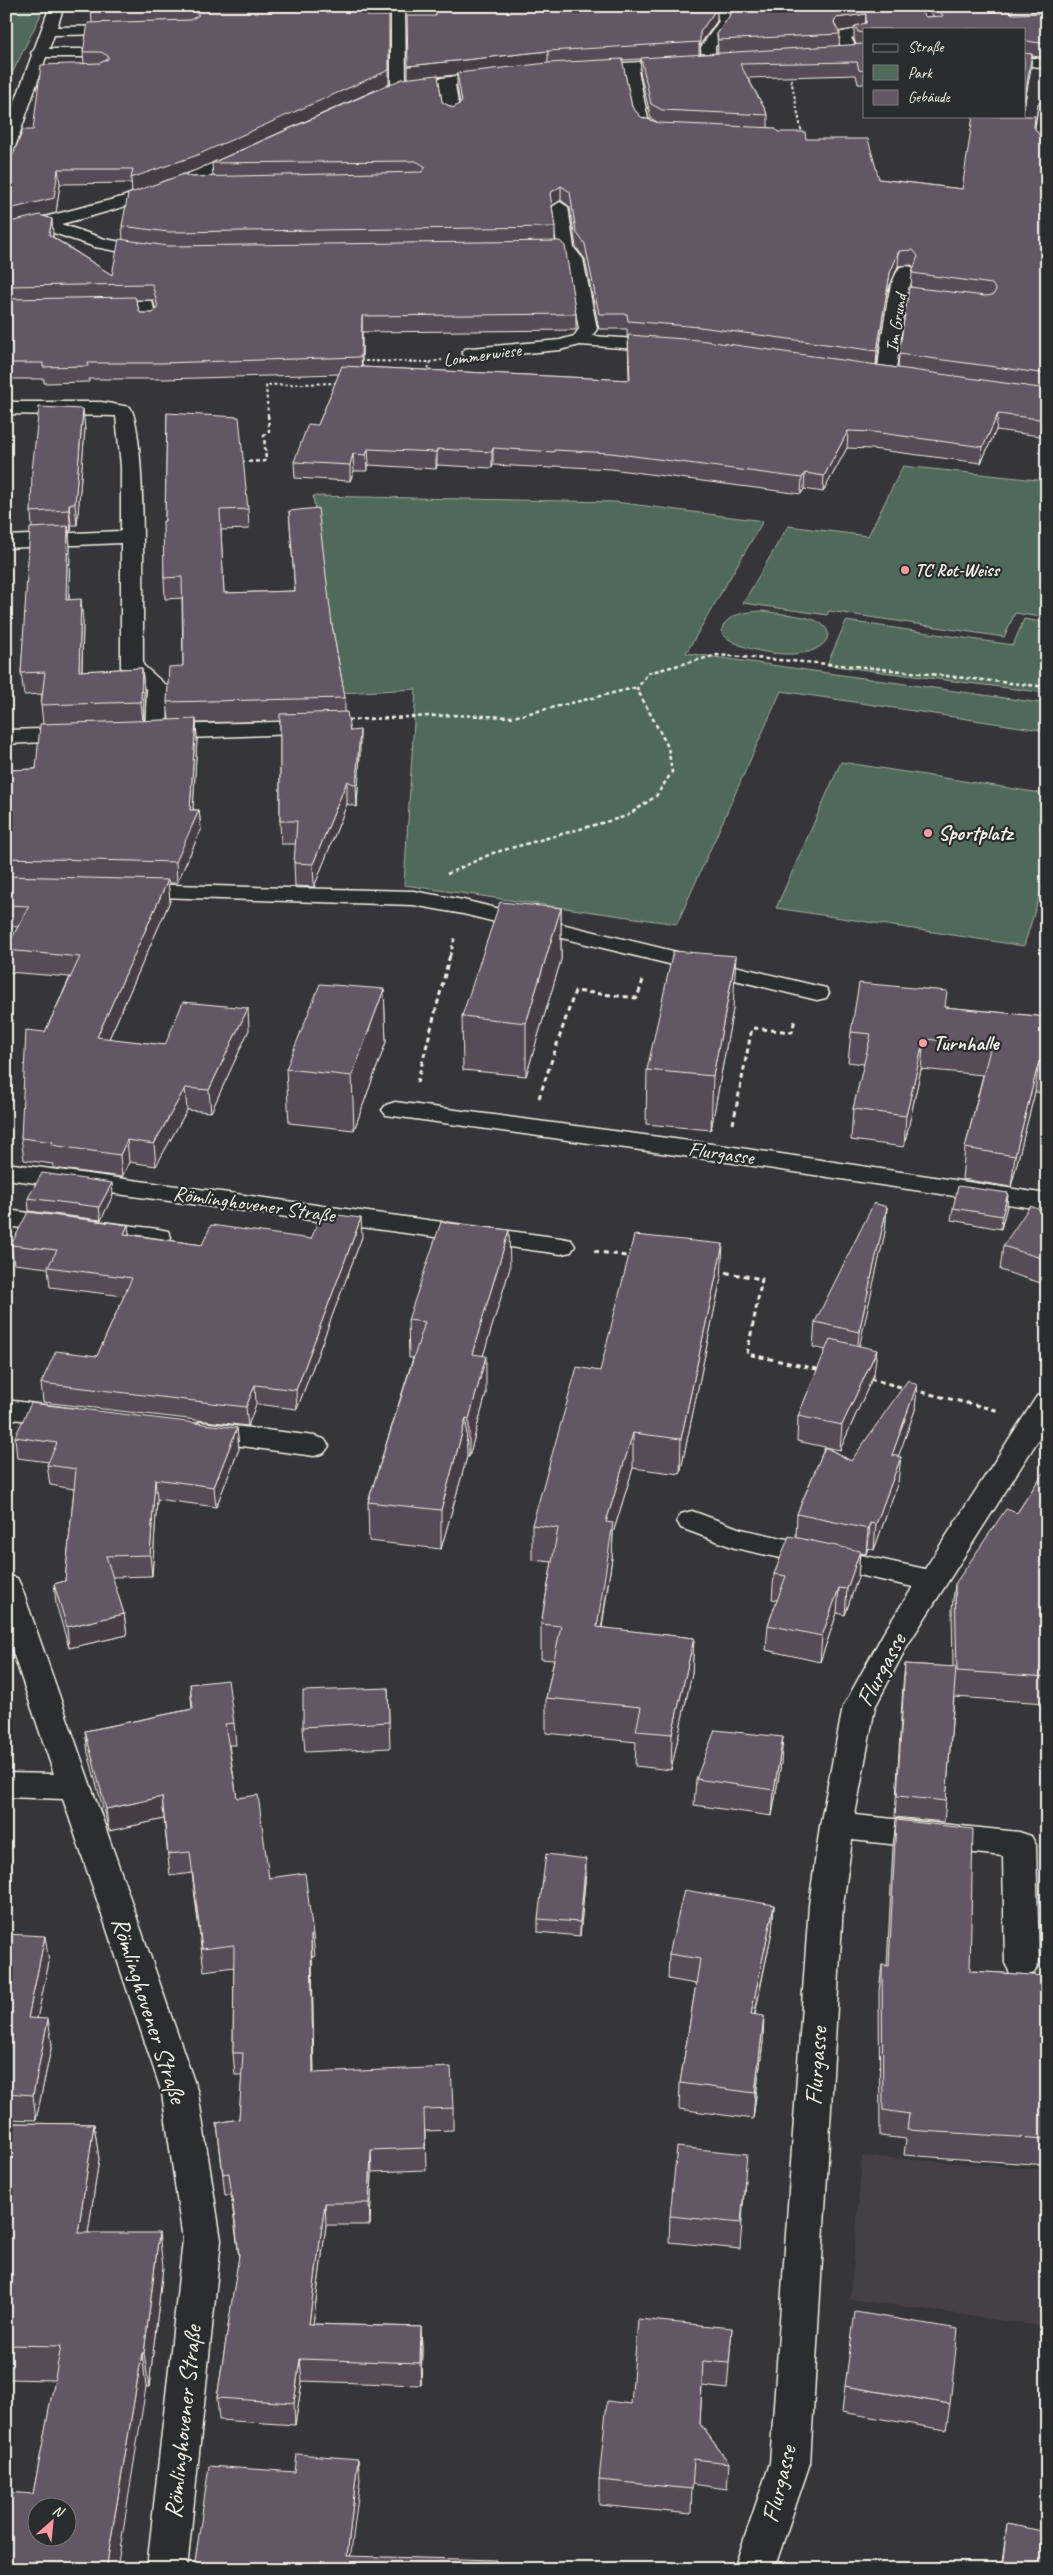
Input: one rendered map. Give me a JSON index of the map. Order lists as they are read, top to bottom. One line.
{"streets":{"street":["Im Grund","Lommerwiese","Flurgasse","Römlinghovener Straße"]},"places":["TC Rot-Weiss","Sportplatz","Turnhalle"],"legend":["Straße","Park","Gebäude"],"north":"top right"}
